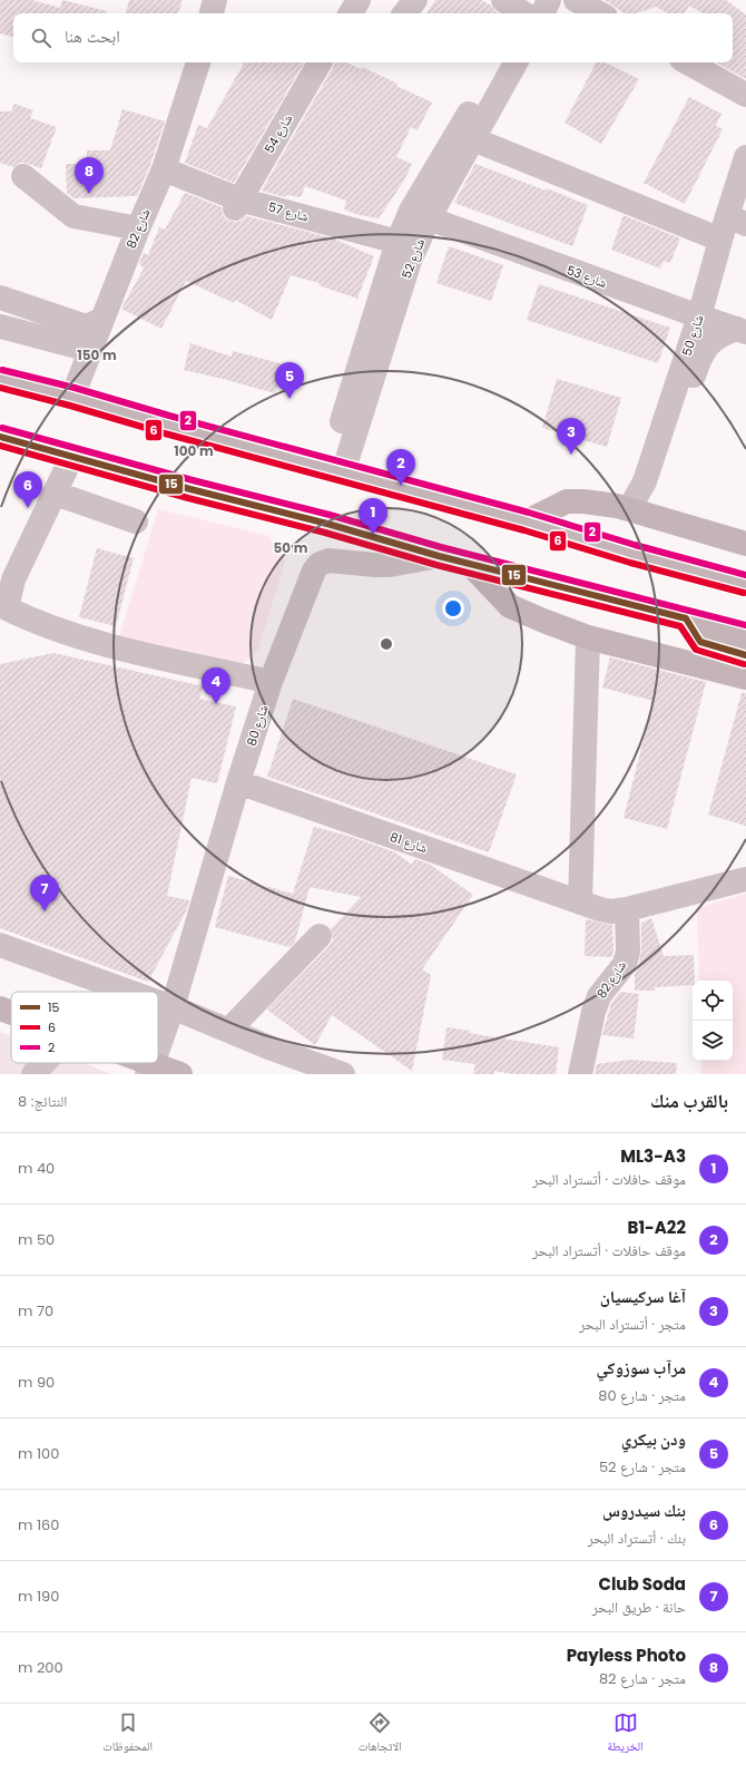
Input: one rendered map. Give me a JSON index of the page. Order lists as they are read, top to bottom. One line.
{"streets":{"street":["شارع 54","شارع 57","شارع 82","شارع 52","شارع 53","شارع 50","شارع 80","شارع 81"]},"crossings":[["شارع 54","شارع 57"],["شارع 57","شارع 82"],["شارع 57","شارع 52"],["شارع 82","شارع 81"],["شارع 52","شارع 53"],["شارع 53","شارع 50"],["شارع 80","شارع 81"]],"lines":["transit line 2","transit line 6","transit line 15"],"legend":["15","6","2"],"page":{"search":"ابحث هنا","pins":["8","5","3","2","6","1","4","7"],"heading":["بالقرب منك","النتائج: 8"],"list":[{"mark":"1","name":"ML3-A3","note":"موقف حافلات · أتستراد البحر","value":"40 m"},{"mark":"2","name":"B1-A22","note":"موقف حافلات · أتستراد البحر","value":"50 m"},{"mark":"3","name":"آغا سركيسيان","note":"متجر · أتستراد البحر","value":"70 m"},{"mark":"4","name":"مرآب سوزوكي","note":"متجر · شارع 80","value":"90 m"},{"mark":"5","name":"ودن بيكري","note":"متجر · شارع 52","value":"100 m"},{"mark":"6","name":"بنك سيدروس","note":"بنك · أتستراد البحر","value":"160 m"},{"mark":"7","name":"Club Soda","note":"حانة · طريق البحر","value":"190 m"},{"mark":"8","name":"Payless Photo","note":"متجر · شارع 82","value":"200 m"}],"nav":["الخريطة","الاتجاهات","المحفوظات"]},"rings":["150 m","100 m","50 m"]}
